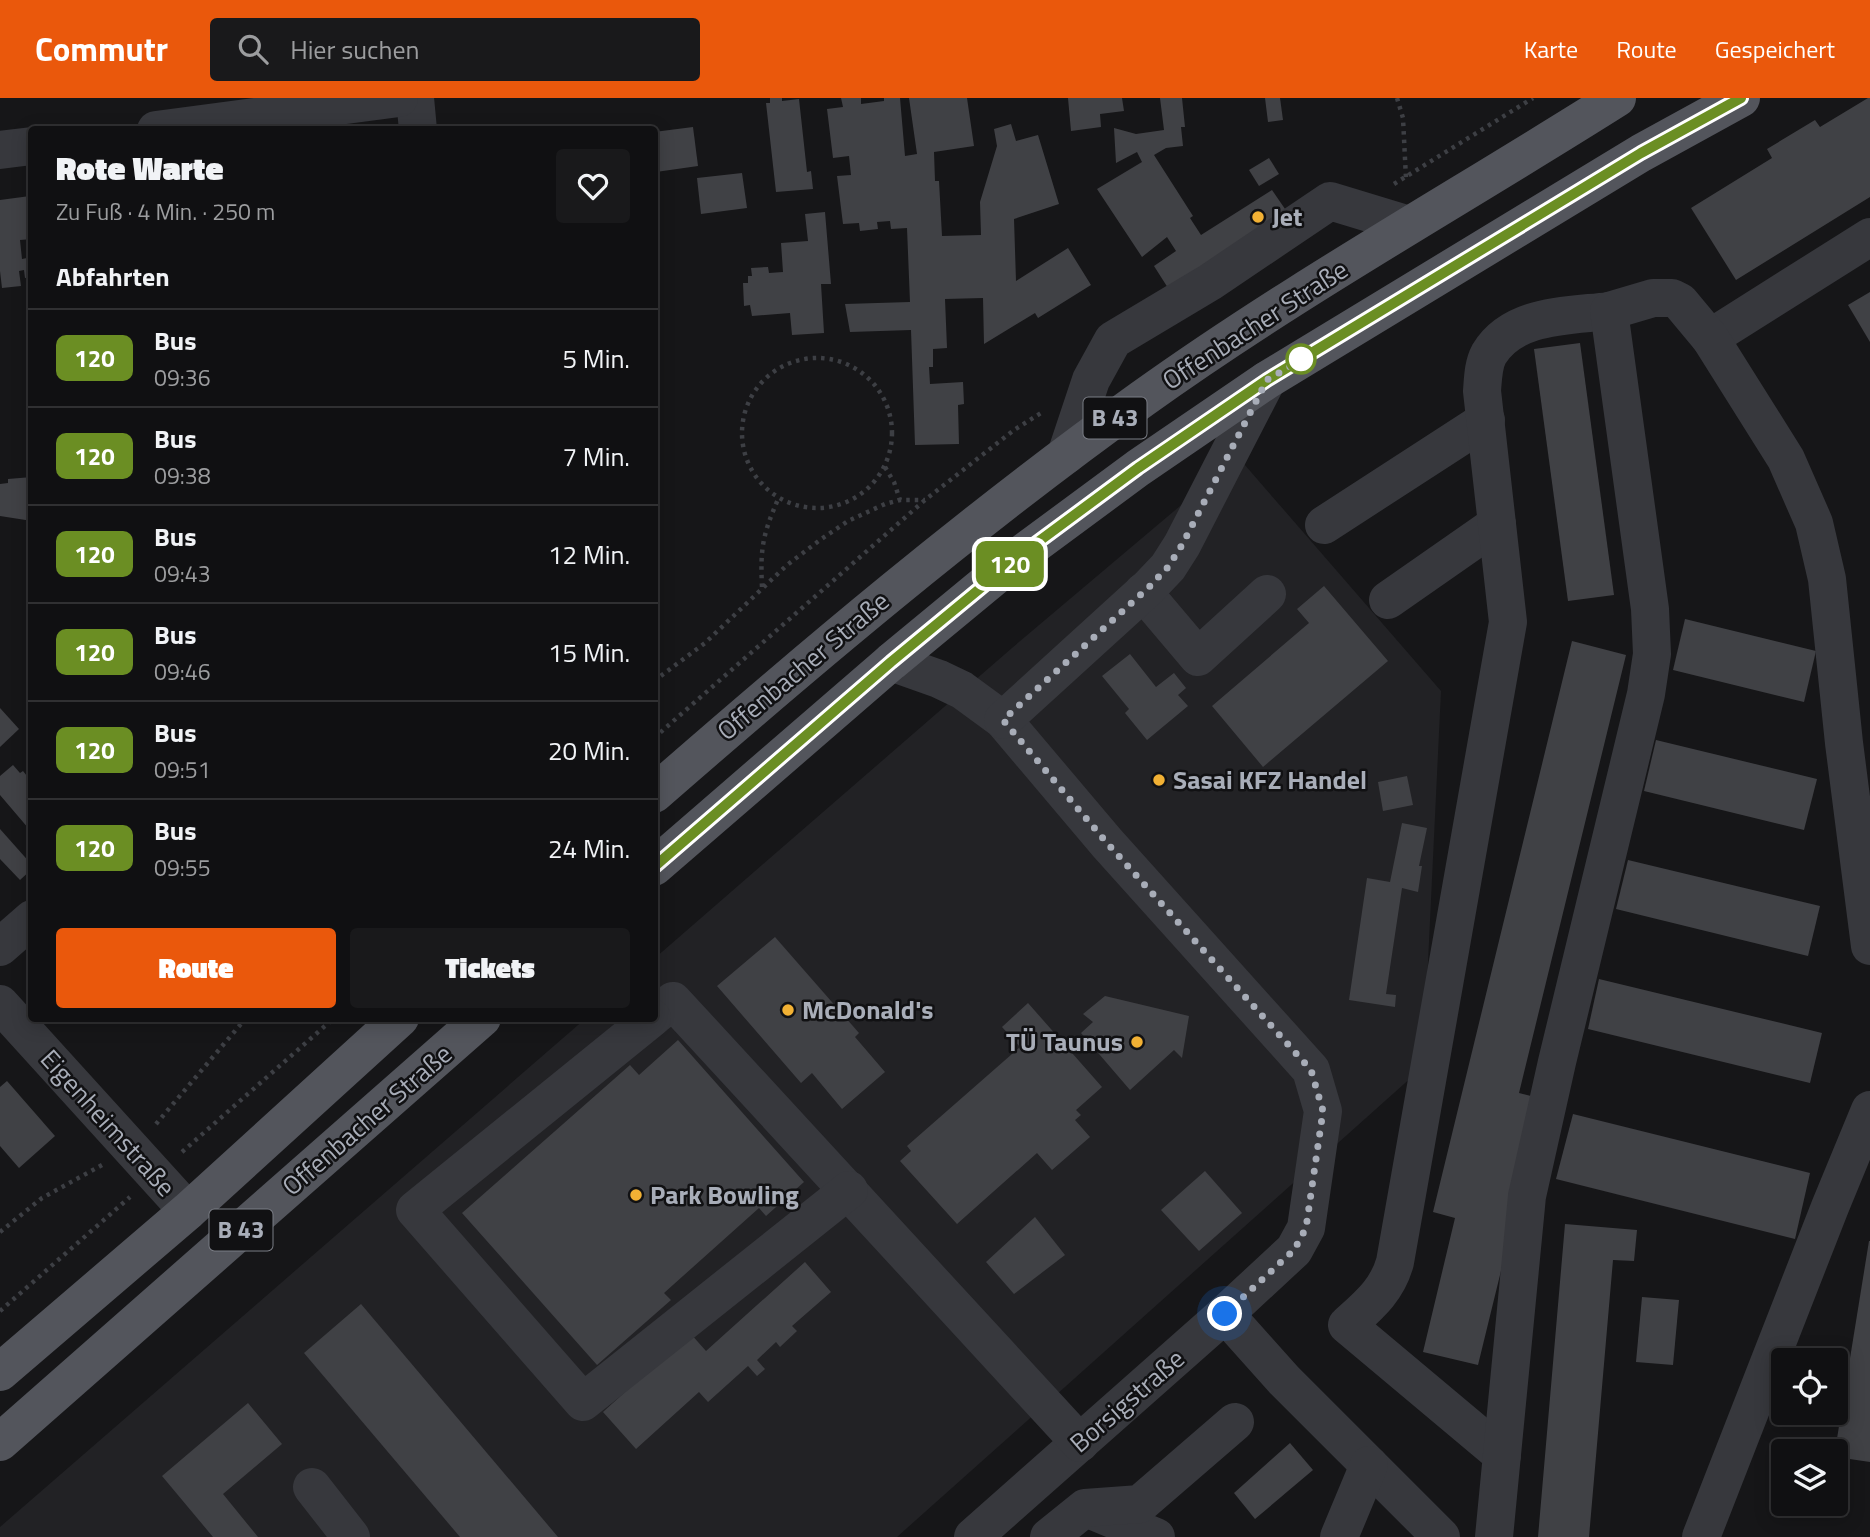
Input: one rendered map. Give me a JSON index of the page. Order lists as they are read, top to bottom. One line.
{"streets":{"main road":["Offenbacher Straße","B 43"],"street":["Eigenheimstraße","Borsigstraße"]},"crossings":[["Offenbacher Straße","Eigenheimstraße"],["Offenbacher Straße","Borsigstraße"]],"places":["Jet","Sasai KFZ Handel","McDonald's","TÜ Taunus","Park Bowling"],"lines":["bus line 120"],"page":{"header":"Commutr","search":"Hier suchen","nav":["Karte","Route","Gespeichert"],"on_map":"120","heading":[["Rote Warte","Zu Fuß · 4 Min. · 250 m"],"Abfahrten"],"list":[{"mark":"120","name":"Bus","note":"09:36","value":"5 Min."},{"mark":"120","name":"Bus","note":"09:38","value":"7 Min."},{"mark":"120","name":"Bus","note":"09:43","value":"12 Min."},{"mark":"120","name":"Bus","note":"09:46","value":"15 Min."},{"mark":"120","name":"Bus","note":"09:51","value":"20 Min."},{"mark":"120","name":"Bus","note":"09:55","value":"24 Min."}],"buttons":["Route","Tickets"]}}
